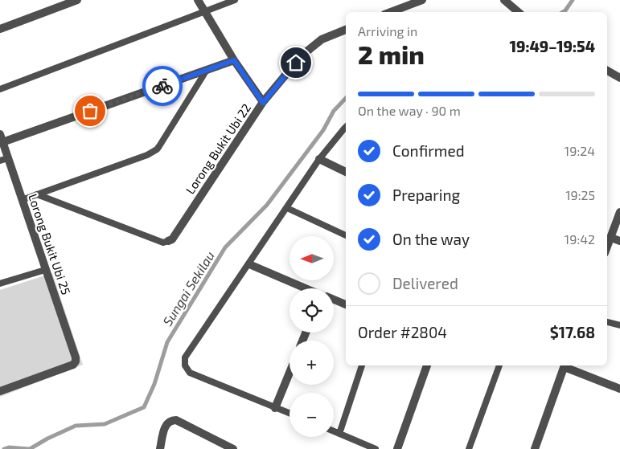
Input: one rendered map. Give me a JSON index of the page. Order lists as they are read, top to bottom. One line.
{"streets":{"street":["Lorong Bukit Ubi 22","Lorong Bukit Ubi 25"]},"water":["Sungai Sekilau"],"north":"left","page":{"heading":["2 min","Arriving in","19:49–19:54"],"panel":["Order #2804","$17.68"],"bar":"On the way · 90 m","list":[["Confirmed","19:24"],["Preparing","19:25"],["On the way","19:42"],"Delivered"],"map_buttons":["+","−"]}}
